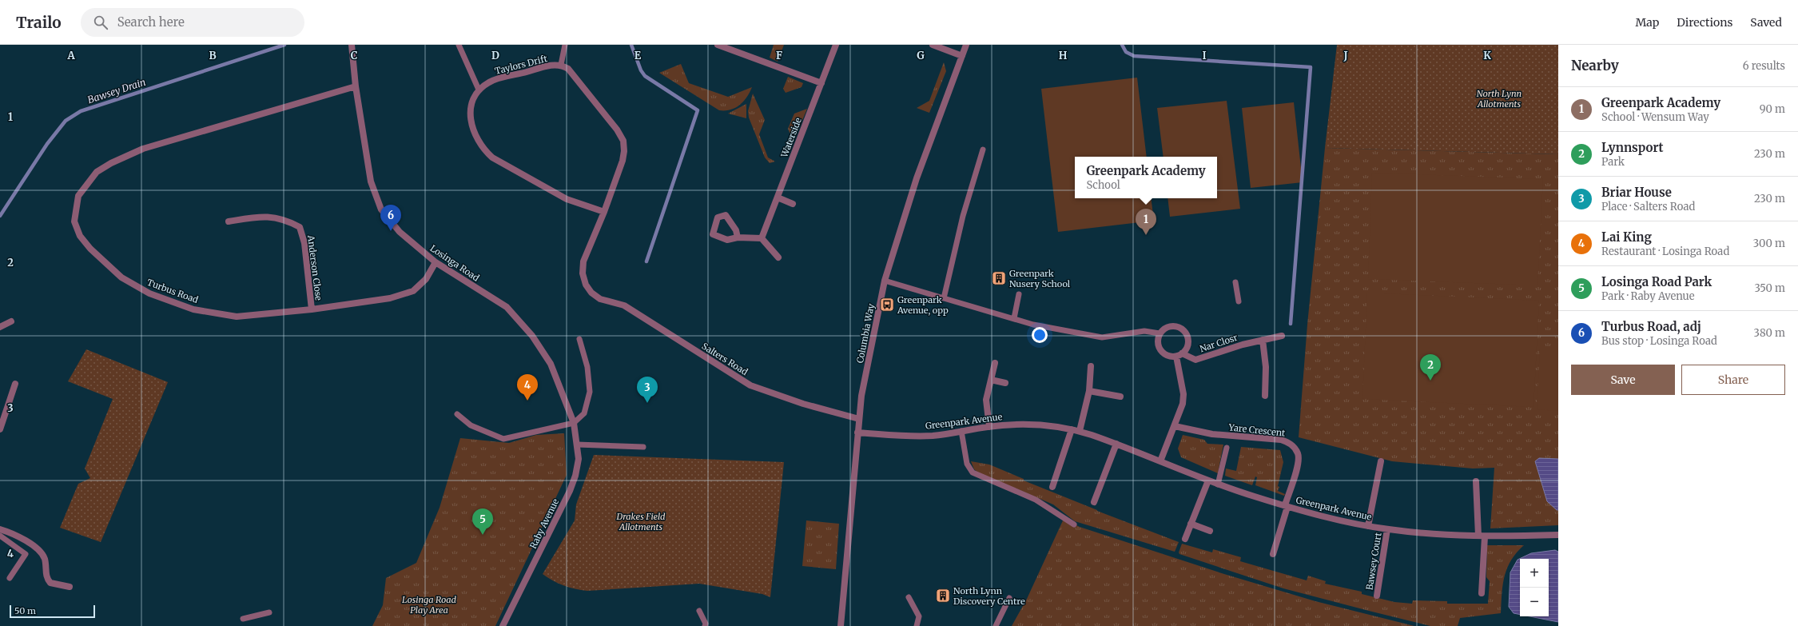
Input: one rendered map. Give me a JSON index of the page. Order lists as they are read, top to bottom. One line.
{"streets":{"street":["Taylors Drift","Waterside","Losinga Road","Anderson Close","Turbus Road","Columbia Way","Nar Closr","Salters Road","Greenpark Avenue","Yare Crescent","Raby Avenue","Bawsey Court"]},"crossings":[["Taylors Drift","Salters Road"],["Losinga Road","Turbus Road"],["Losinga Road","Raby Avenue"],["Anderson Close","Turbus Road"],["Columbia Way","Salters Road"],["Columbia Way","Greenpark Avenue"],["Greenpark Avenue","Yare Crescent"],["Greenpark Avenue","Bawsey Court"]],"water":["Bawsey Drain"],"parks":["North Lynn Allotments","Drakes Field Allotments","Losinga Road Play Area"],"places":{"building":["Greenpark Nusery School","North Lynn Discovery Centre"],"bus stop":["Greenpark Avenue, opp"]},"scale_bar":"50 m","page":{"header":"Trailo","search":"Search here","nav":["Map","Directions","Saved"],"heading":["Nearby","6 results"],"list":[{"mark":"1","name":"Greenpark Academy","note":"School · Wensum Way","value":"90 m"},{"mark":"2","name":"Lynnsport","note":"Park","value":"230 m"},{"mark":"3","name":"Briar House","note":"Place · Salters Road","value":"230 m"},{"mark":"4","name":"Lai King","note":"Restaurant · Losinga Road","value":"300 m"},{"mark":"5","name":"Losinga Road Park","note":"Park · Raby Avenue","value":"350 m"},{"mark":"6","name":"Turbus Road, adj","note":"Bus stop · Losinga Road","value":"380 m"}],"popup":["Greenpark Academy","School"],"pins":["6","1","2","4","3","5"],"buttons":["Save","Share"],"map_buttons":["+","−"],"scale":"50 m"},"grid":{"columns":["A","B","C","D","E","F","G","H","I","J","K"],"rows":["1","2","3","4"]}}
